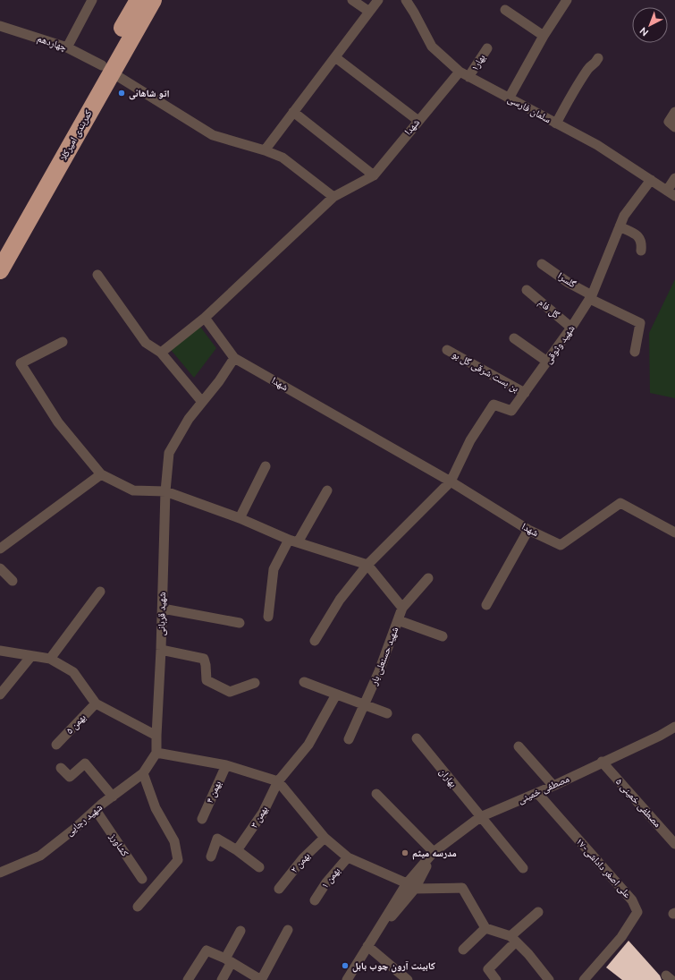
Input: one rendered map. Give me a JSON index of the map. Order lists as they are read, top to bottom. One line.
{"streets":{"highway":["کمربندی امیرکلا"],"street":["چهاردهم","بهار۱","سلمان فارسی","شهدا","گلسرا","گل فام","شهید وثوقی","بن بست شرقی گل بو","شهید قربانی","شهید حسنعلی بار","بهمن ۵","بهاران","مصطفی خمینی","بهمن ۴","مصطفی خمینی ۵","بهمن ۳","شهید رجایی","کشاورز","بهمن ۲","علی اصغر داداشی-۱۷","بهمن ۱"]},"crossings":[["چهاردهم","شهدا"],["چهاردهم","کمربندی امیرکلا"],["بهار۱","سلمان فارسی"],["سلمان فارسی","شهدا"],["سلمان فارسی","شهید وثوقی"],["شهدا","شهید وثوقی"],["شهدا","شهید قربانی"],["گلسرا","شهید وثوقی"],["گل فام","شهید وثوقی"],["شهید وثوقی","بن بست شرقی گل بو"],["شهید قربانی","شهید رجایی"],["بهاران","مصطفی خمینی"],["مصطفی خمینی","مصطفی خمینی ۵"],["مصطفی خمینی","علی اصغر داداشی-۱۷"],["شهید رجایی","کشاورز"]],"places":["اتو شاهانی","مدرسه میثم","کابینت آرون چوب بابل"],"north":"bottom left"}
